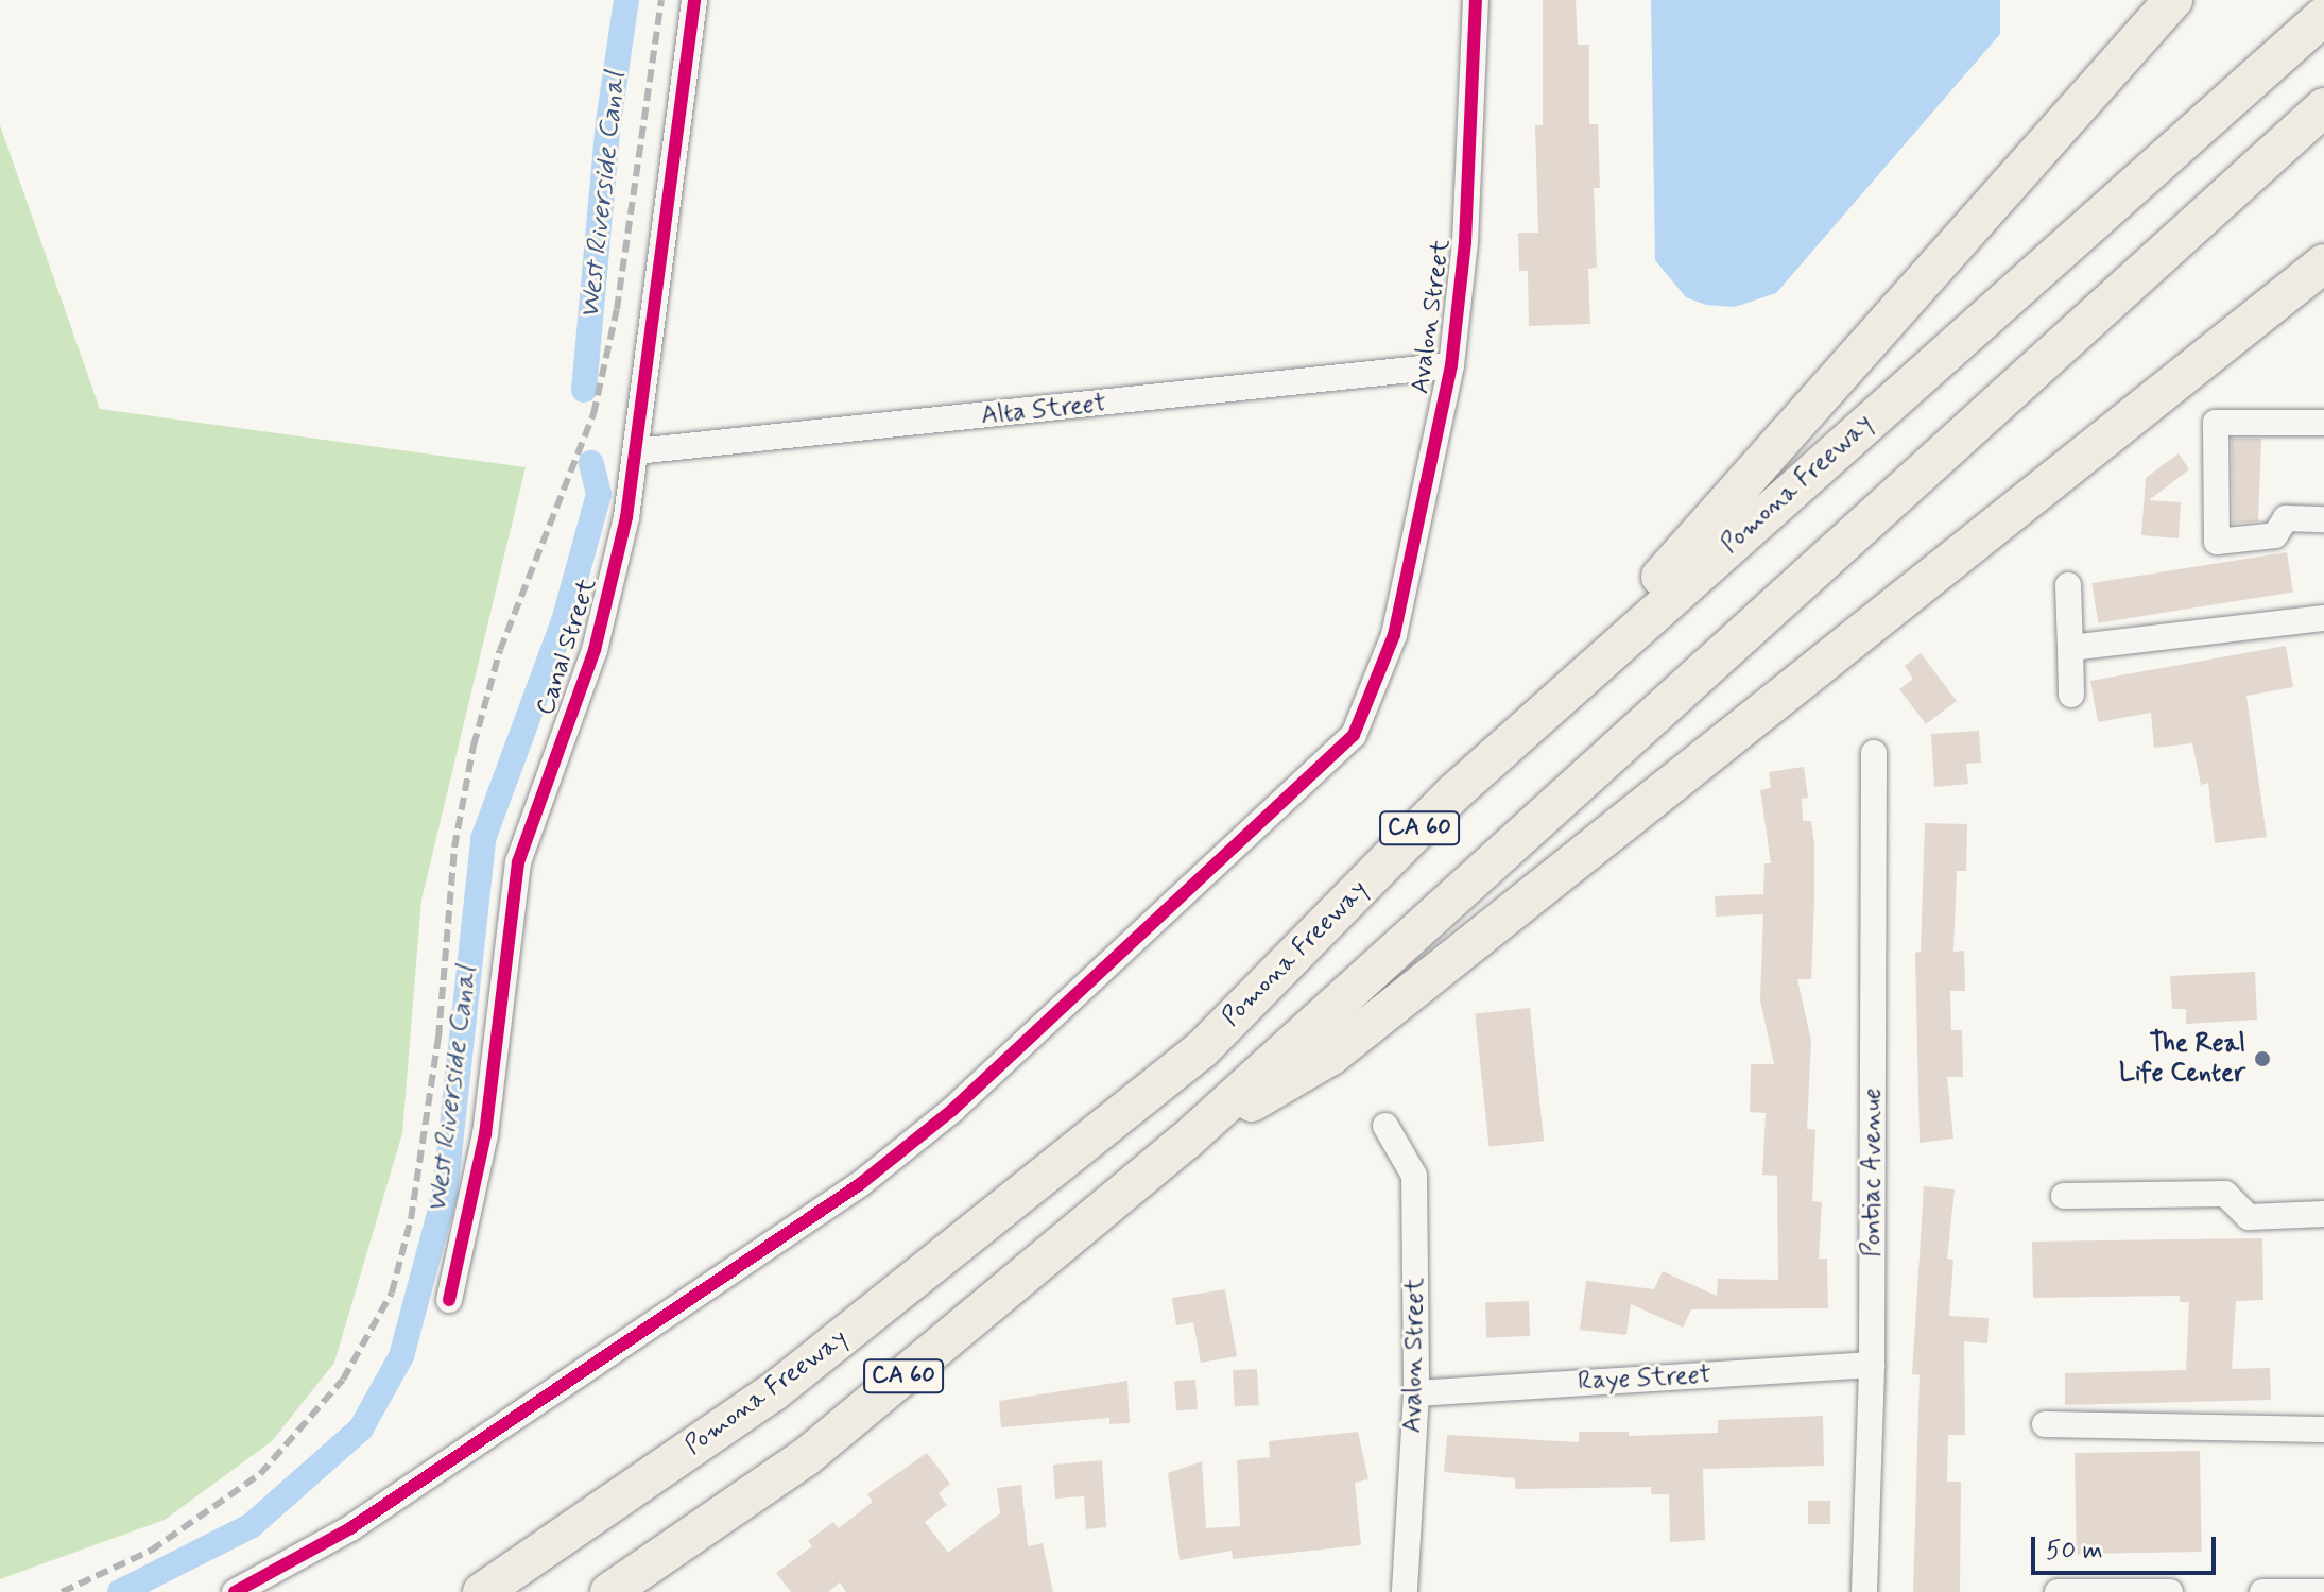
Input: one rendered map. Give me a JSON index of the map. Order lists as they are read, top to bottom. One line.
{"streets":{"highway":["Pomona Freeway","CA 60"],"street":["Avalon Street","Alta Street","Canal Street","Pontiac Avenue","Raye Street"]},"crossings":[["Avalon Street","Alta Street"],["Avalon Street","Raye Street"],["Alta Street","Canal Street"],["Pontiac Avenue","Raye Street"]],"water":["West Riverside Canal"],"places":["The Real Life Center"],"scale_bar":"50 m"}
